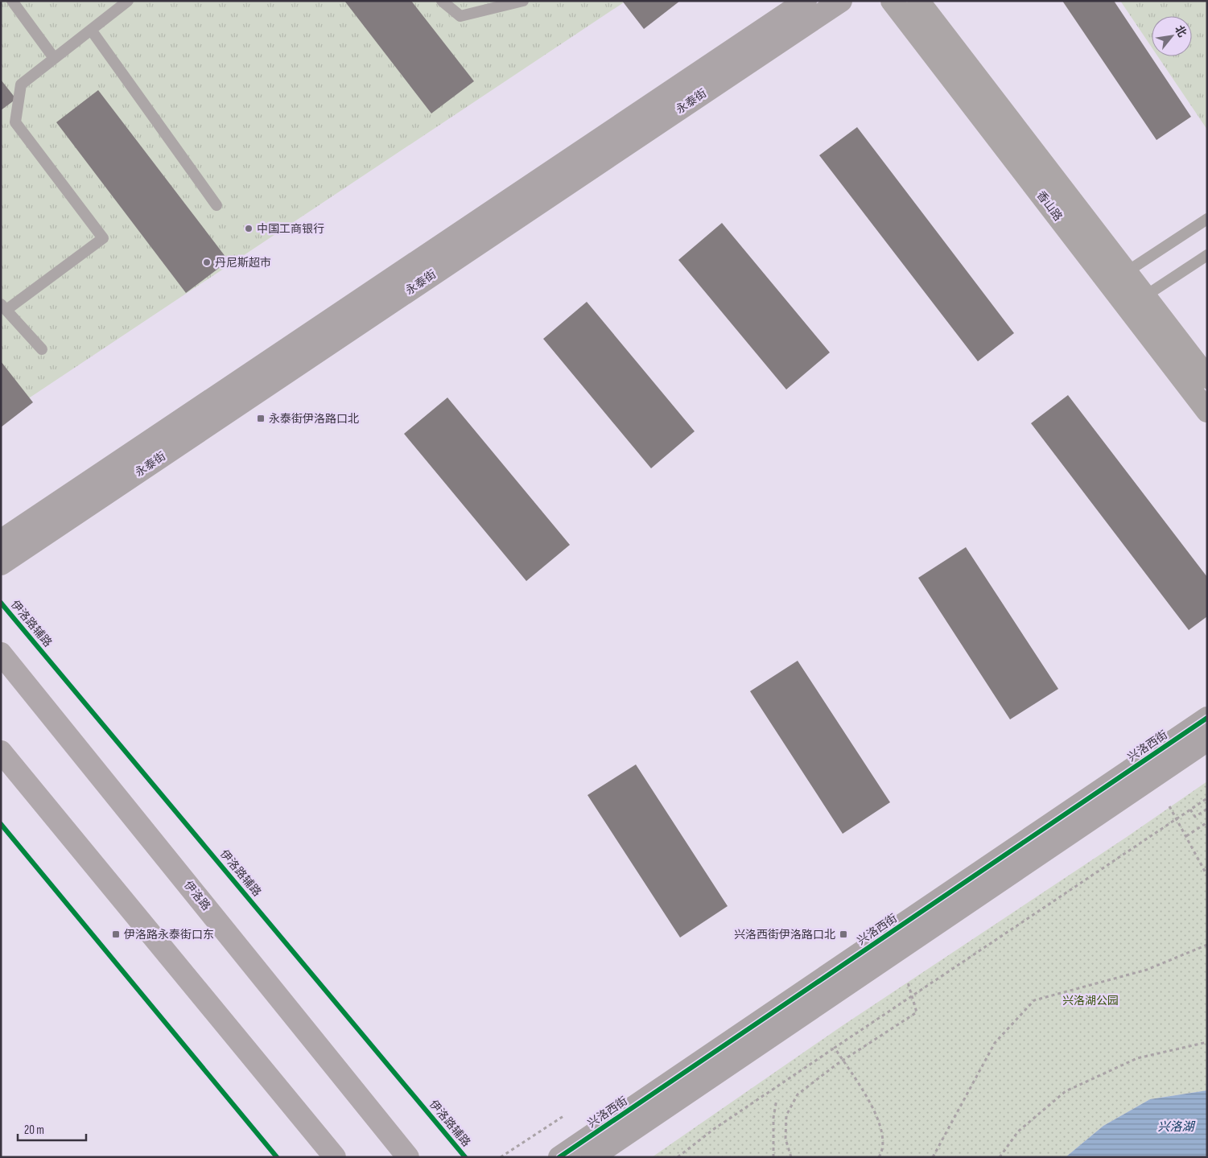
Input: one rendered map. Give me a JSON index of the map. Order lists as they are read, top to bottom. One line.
{"streets":{"main road":["永泰街","兴洛西街","伊洛路"],"street":["香山路"],"cycle path":["伊洛路辅路"]},"water":["兴洛湖"],"parks":["兴洛湖公园"],"places":{"other":["中国工商银行","丹尼斯超市"],"transit":["永泰街伊洛路口北","伊洛路永泰街口东","兴洛西街伊洛路口北"]},"scale_bar":"20 m","north":"top right"}
